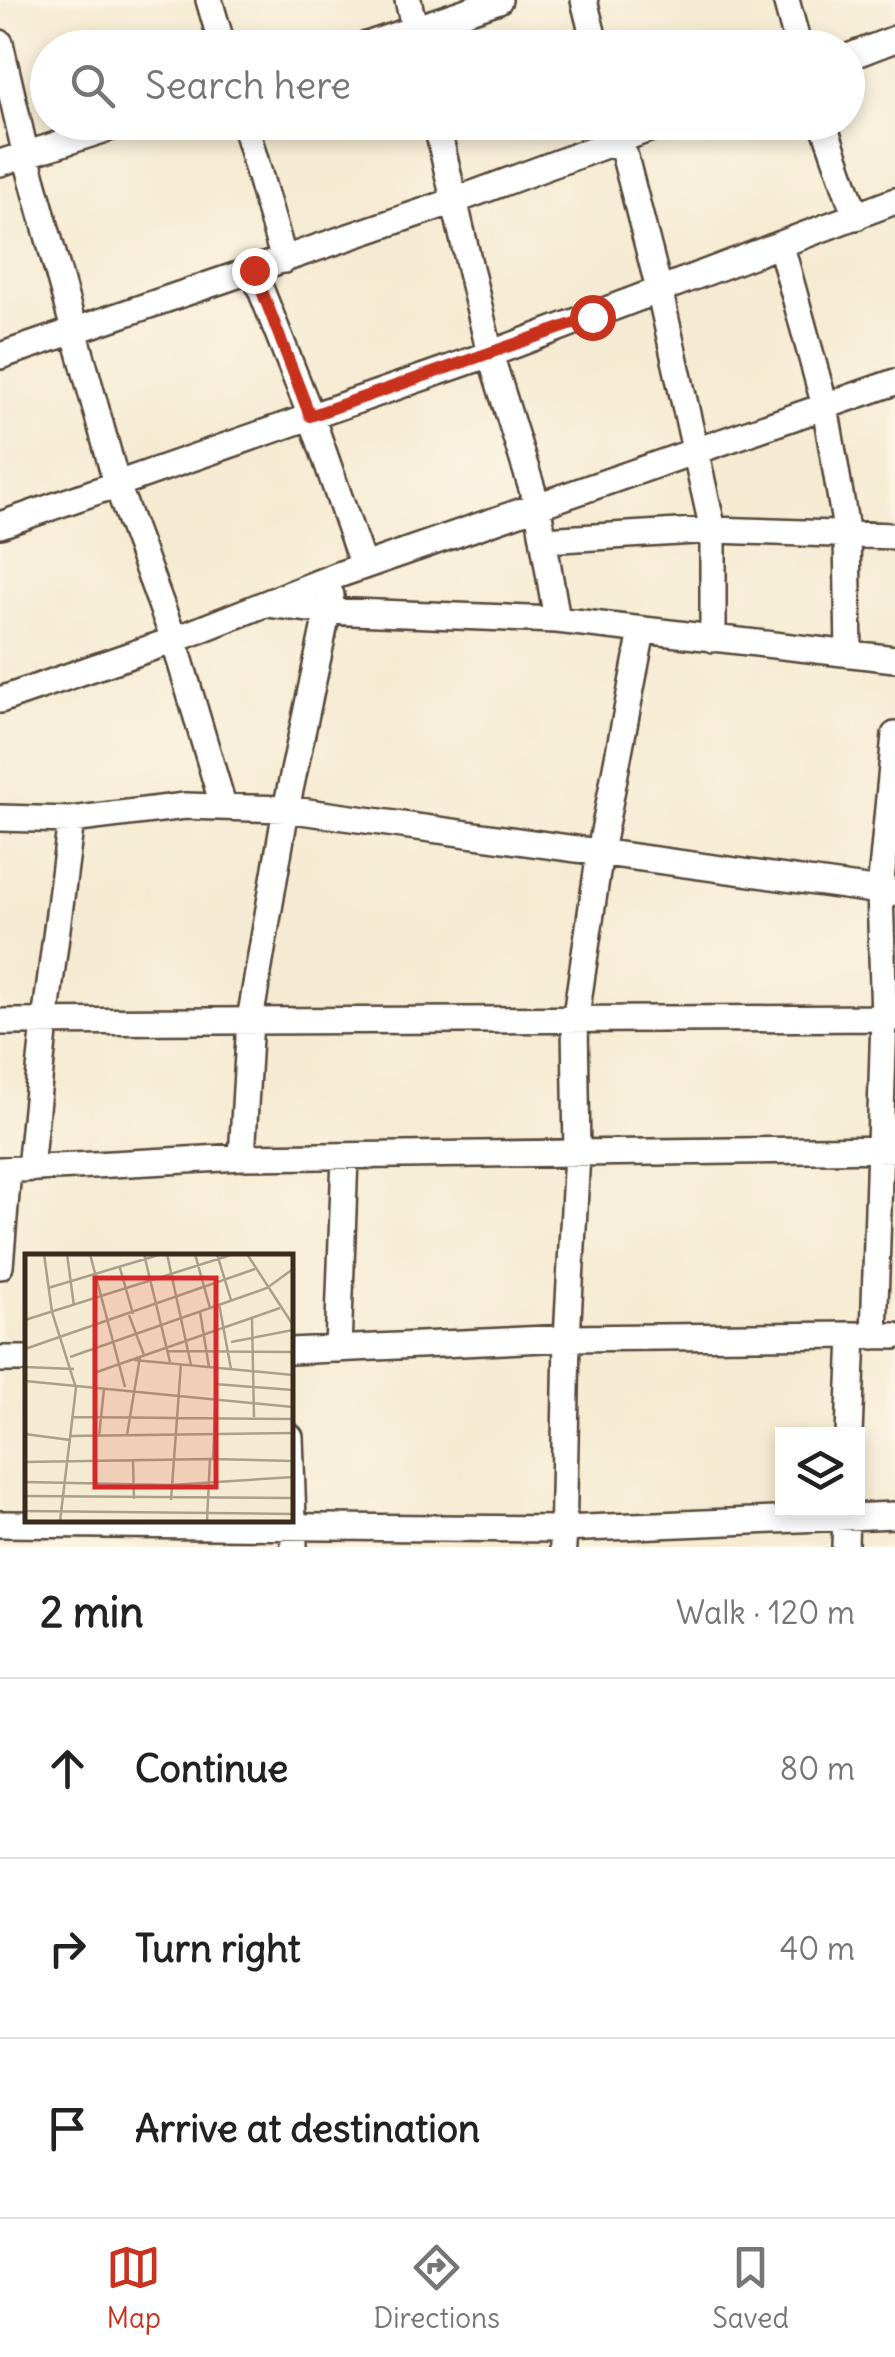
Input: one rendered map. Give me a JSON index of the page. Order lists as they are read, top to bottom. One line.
{"page":{"search":"Search here","heading":["2 min","Walk · 120 m"],"list":[["Continue","80 m"],["Turn right","40 m"],"Arrive at destination"],"nav":["Map","Directions","Saved"]}}
